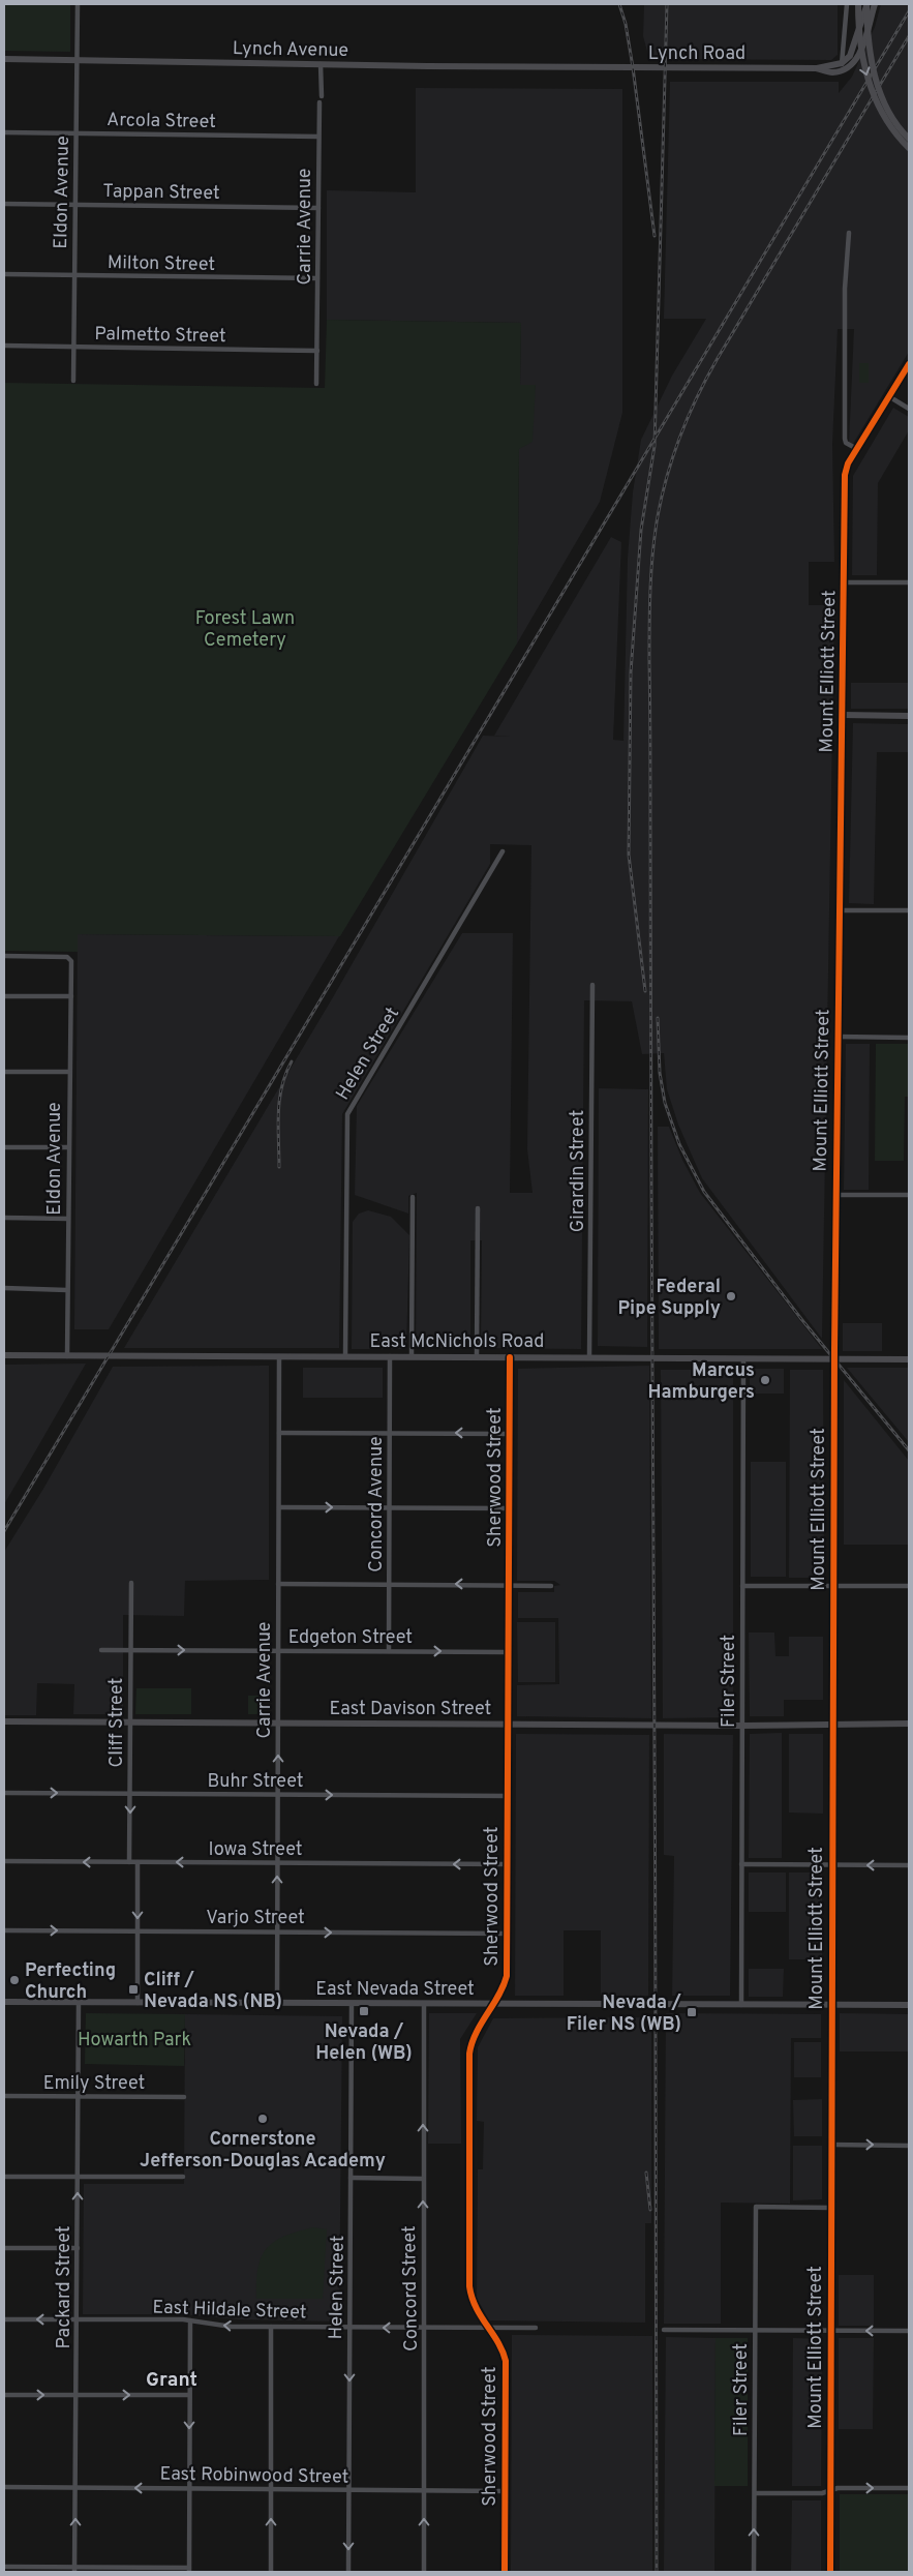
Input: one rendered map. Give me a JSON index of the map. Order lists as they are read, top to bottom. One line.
{"streets":{"street":["Lynch Avenue","Lynch Road","Arcola Street","Tappan Street","Eldon Avenue","Carrie Avenue","Milton Street","Palmetto Street","Mount Elliott Street","Helen Street","Girardin Street","East McNichols Road","Sherwood Street","Concord Avenue","Edgeton Street","Filer Street","East Davison Street","Cliff Street","Buhr Street","Iowa Street","Varjo Street","East Nevada Street","Emily Street","Packard Street","Concord Street","East Hildale Street","East Robinwood Street"]},"crossings":[["Lynch Avenue","Lynch Road"],["Lynch Avenue","Eldon Avenue"],["Arcola Street","Eldon Avenue"],["Arcola Street","Carrie Avenue"],["Tappan Street","Eldon Avenue"],["Tappan Street","Carrie Avenue"],["Eldon Avenue","Milton Street"],["Eldon Avenue","Palmetto Street"],["Eldon Avenue","East McNichols Road"],["Carrie Avenue","Milton Street"],["Carrie Avenue","Palmetto Street"],["Carrie Avenue","East McNichols Road"],["Carrie Avenue","Edgeton Street"],["Carrie Avenue","East Davison Street"],["Carrie Avenue","Buhr Street"],["Carrie Avenue","Iowa Street"],["Carrie Avenue","Varjo Street"],["Carrie Avenue","East Nevada Street"],["Mount Elliott Street","East McNichols Road"],["Mount Elliott Street","Filer Street"],["Mount Elliott Street","East Davison Street"],["Mount Elliott Street","East Nevada Street"],["Helen Street","East McNichols Road"],["Helen Street","East Nevada Street"],["Helen Street","East Hildale Street"],["Helen Street","East Robinwood Street"],["Girardin Street","East McNichols Road"],["East McNichols Road","Sherwood Street"],["East McNichols Road","Concord Avenue"],["East McNichols Road","Filer Street"],["Sherwood Street","Edgeton Street"],["Sherwood Street","East Davison Street"],["Sherwood Street","Buhr Street"],["Sherwood Street","Iowa Street"],["Sherwood Street","Varjo Street"],["Sherwood Street","East Nevada Street"],["Sherwood Street","East Hildale Street"],["Sherwood Street","East Robinwood Street"],["Concord Avenue","Edgeton Street"],["Edgeton Street","Cliff Street"],["Filer Street","East Davison Street"],["Filer Street","East Nevada Street"],["East Davison Street","Cliff Street"],["Cliff Street","Buhr Street"],["Cliff Street","Iowa Street"],["East Nevada Street","Packard Street"],["East Nevada Street","Concord Street"],["Emily Street","Packard Street"],["Packard Street","East Hildale Street"],["Packard Street","East Robinwood Street"],["Concord Street","East Hildale Street"],["Concord Street","East Robinwood Street"]],"one_way":["Edgeton Street","Buhr Street","Iowa Street","Varjo Street","Concord Street","East Hildale Street"],"districts":["Grant"],"parks":["Forest Lawn Cemetery","Howarth Park"],"places":{"other":["Federal Pipe Supply","Marcus Hamburgers","Perfecting Church","Cornerstone Jefferson-Douglas Academy"],"transit":["Cliff / Nevada NS (NB)","Nevada / Helen (WB)","Nevada / Filer NS (WB)"]}}
